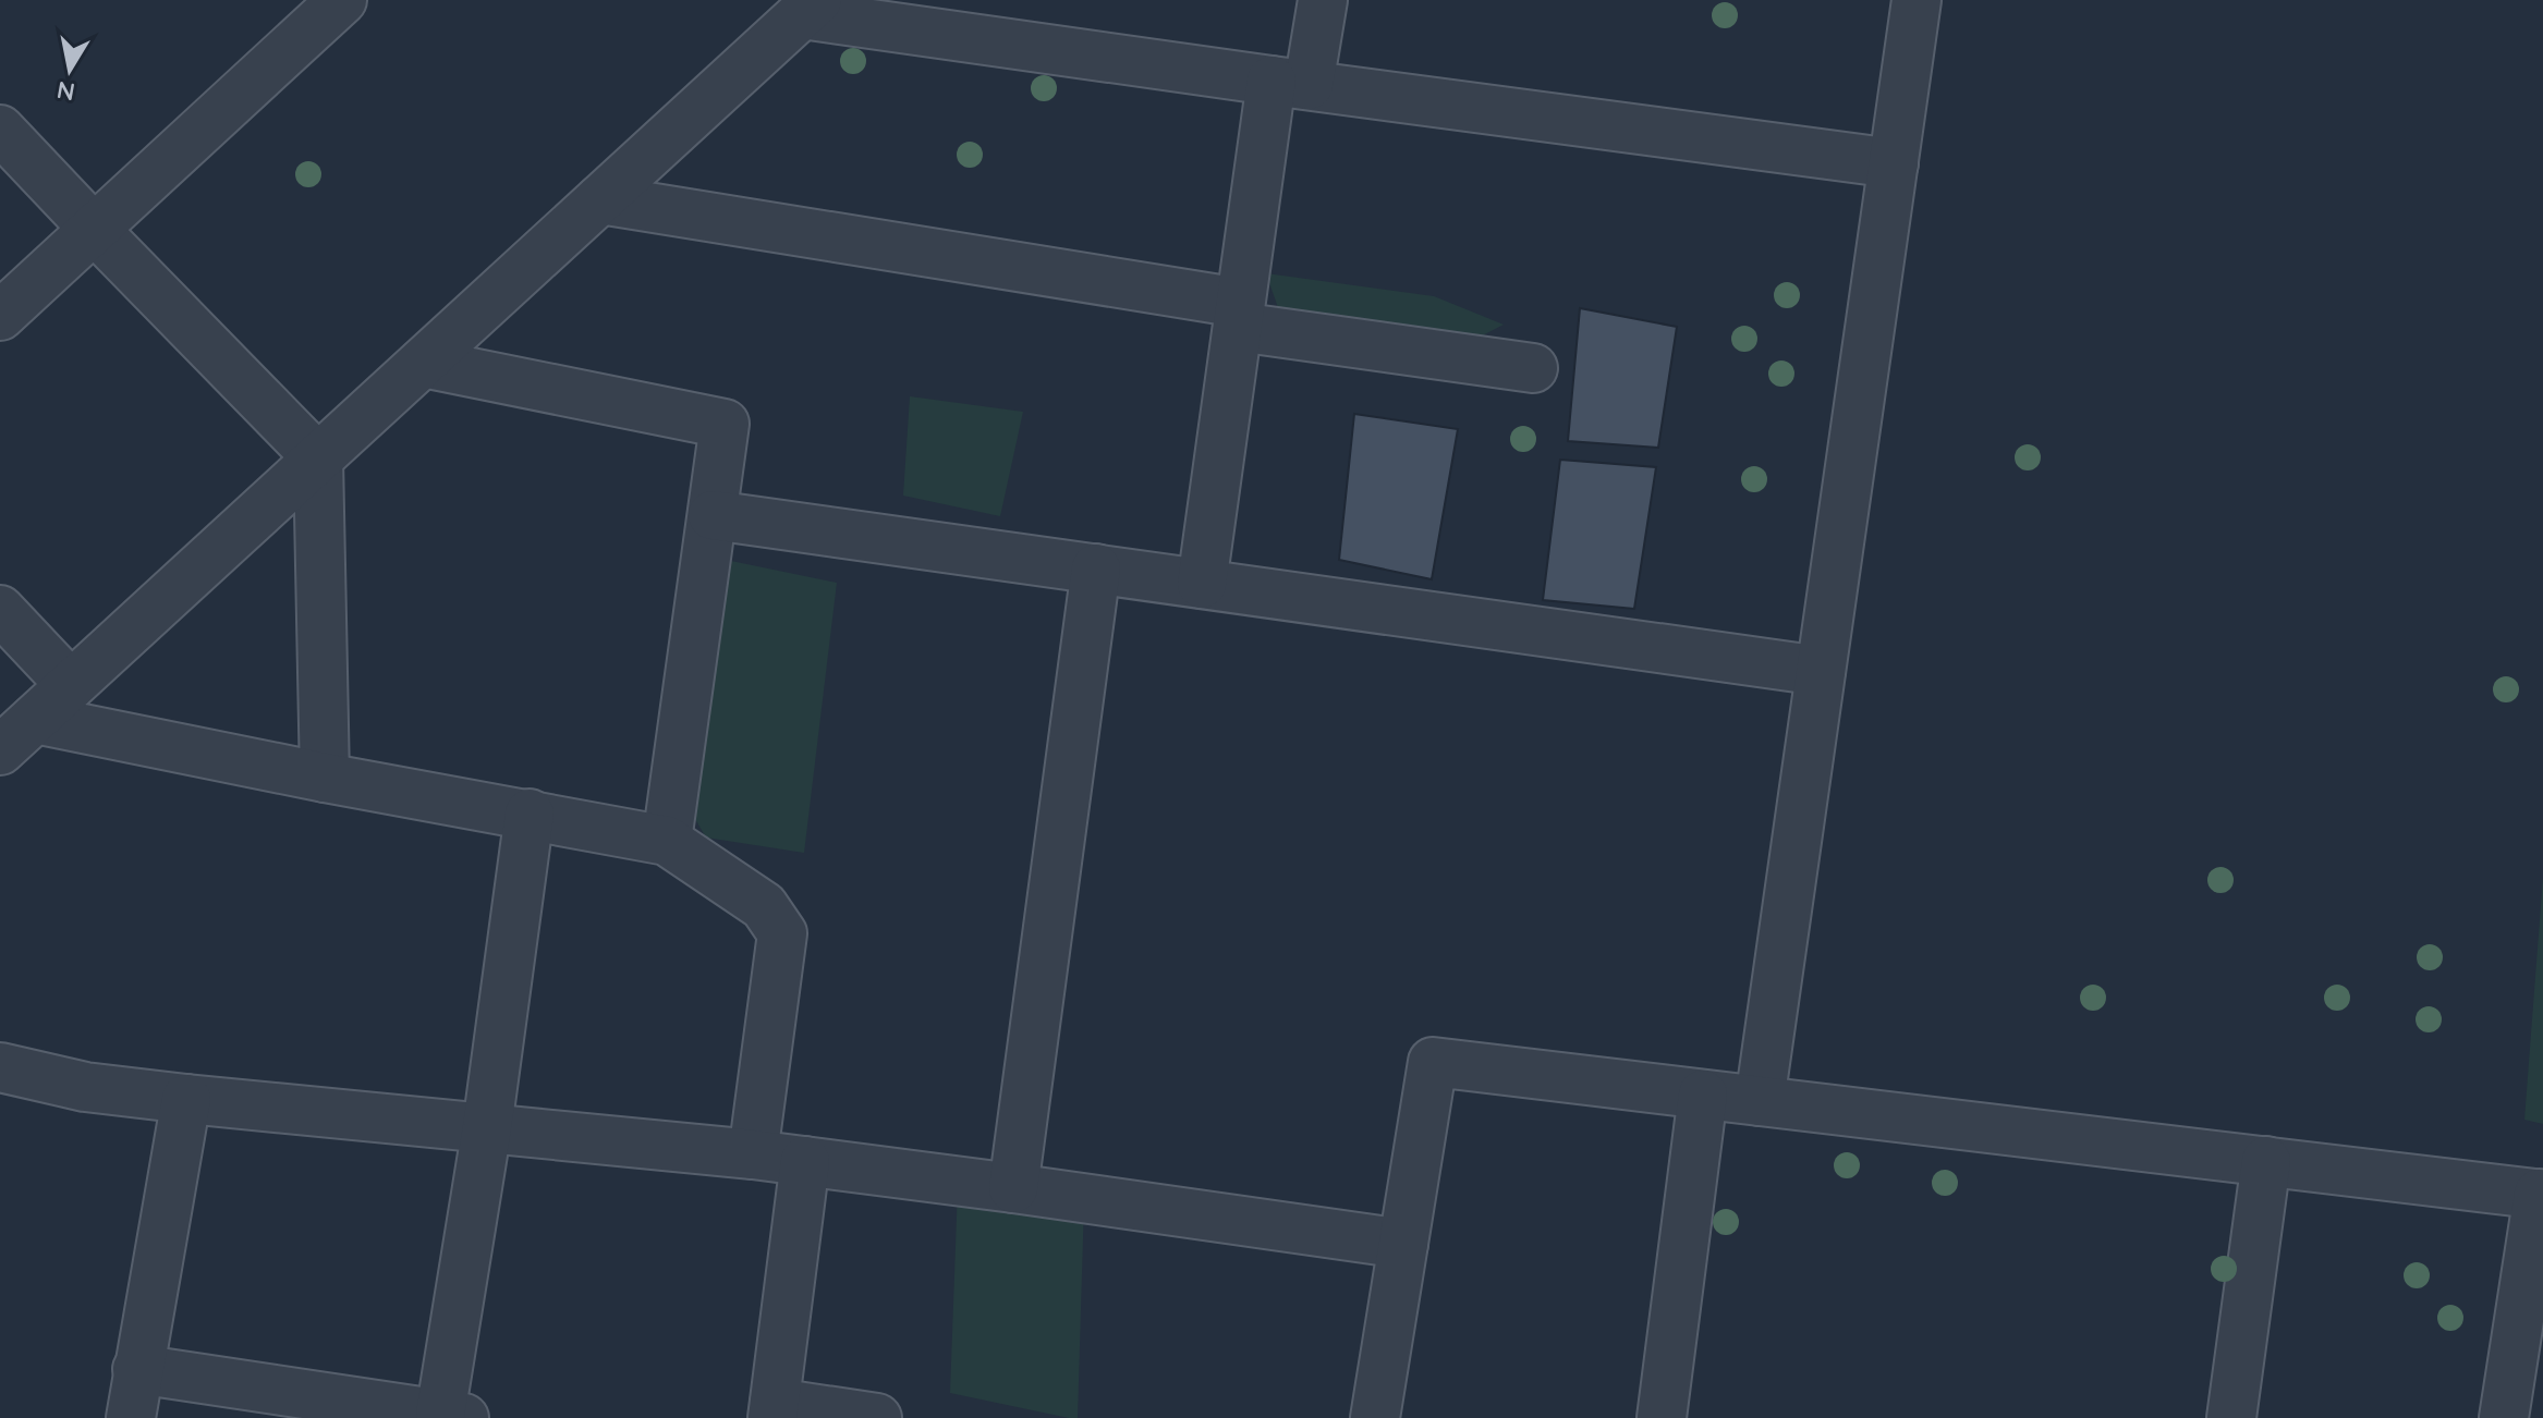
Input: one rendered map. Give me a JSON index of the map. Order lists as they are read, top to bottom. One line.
{"north":"bottom"}
